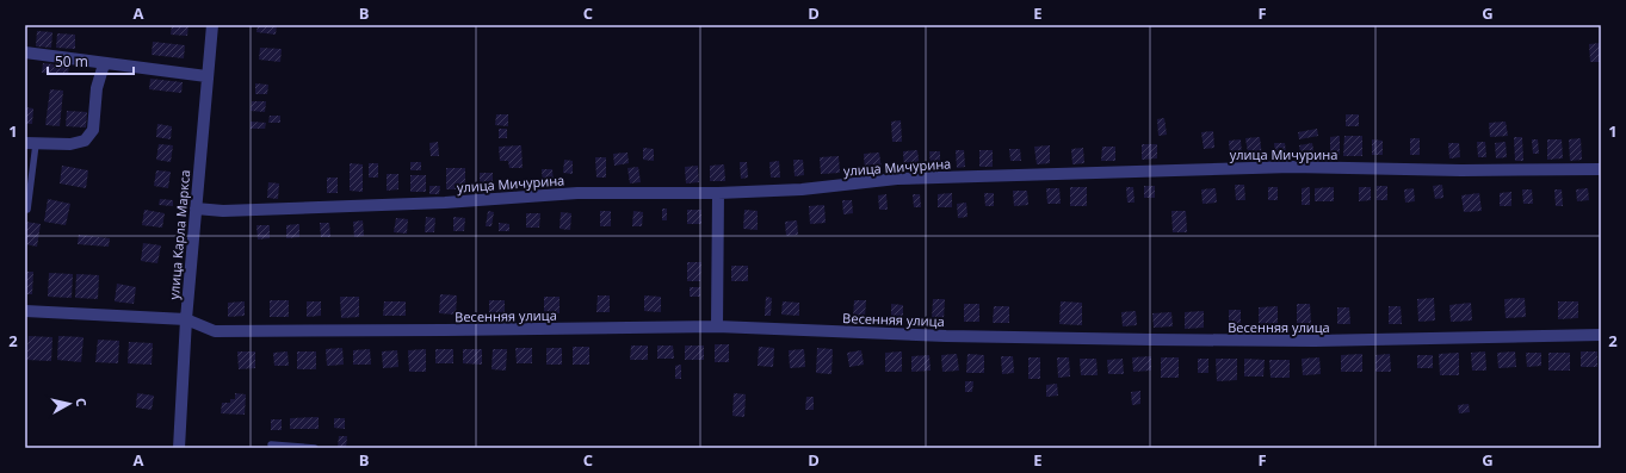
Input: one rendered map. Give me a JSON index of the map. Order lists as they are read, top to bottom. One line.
{"streets":{"street":["улица Мичурина","улица Карла Маркса","Весенняя улица"]},"crossings":[["улица Мичурина","улица Карла Маркса"],["улица Карла Маркса","Весенняя улица"]],"scale_bar":"50 m","north":"right","grid":{"columns":["A","B","C","D","E","F","G"],"rows":["1","2"]}}
